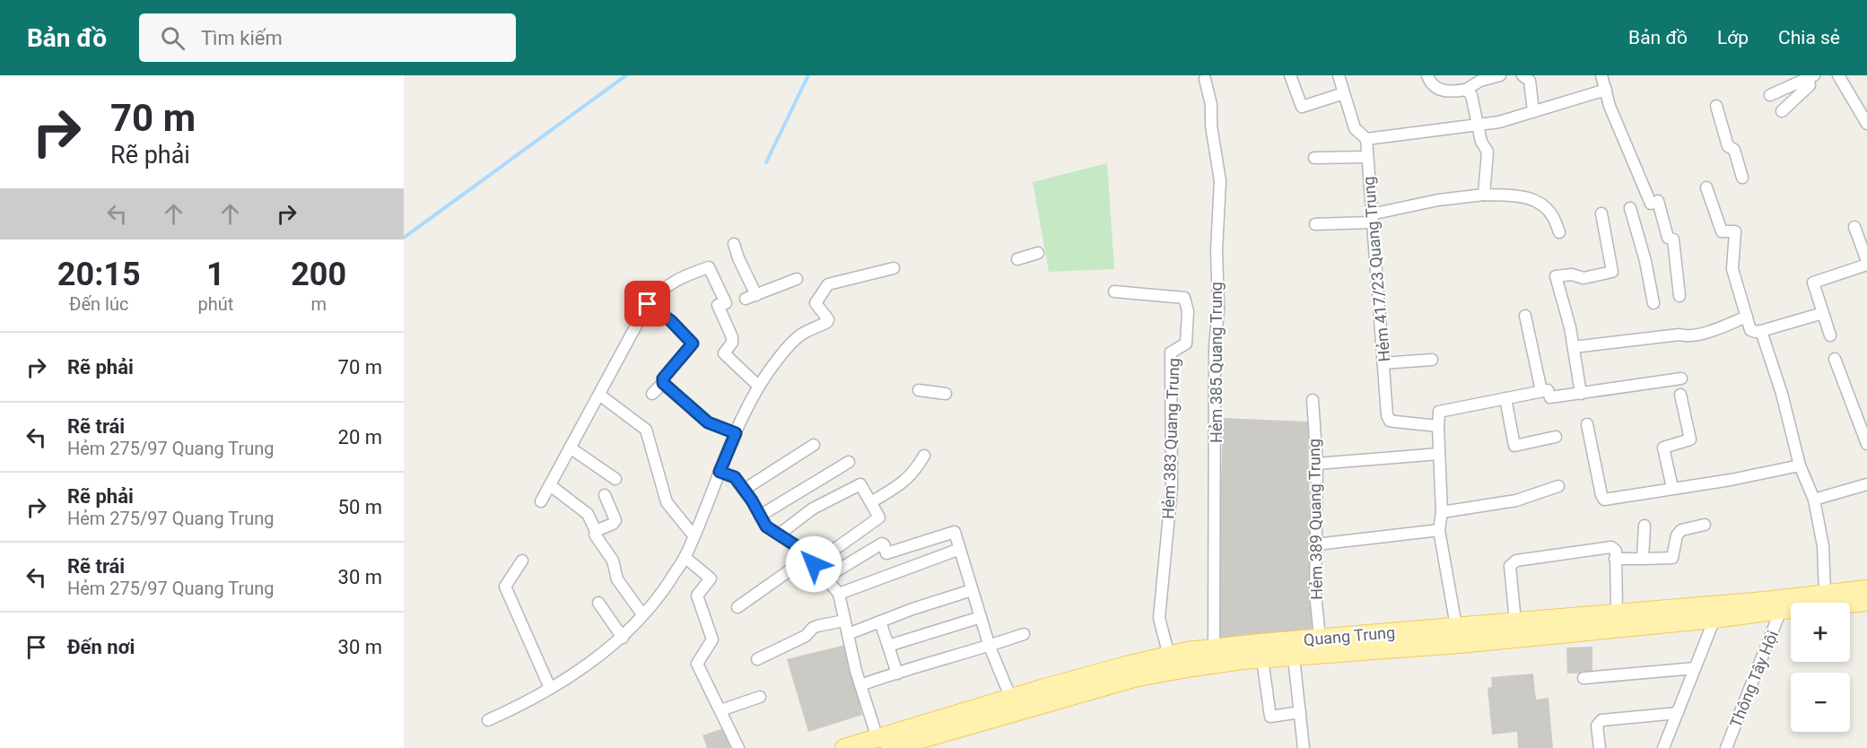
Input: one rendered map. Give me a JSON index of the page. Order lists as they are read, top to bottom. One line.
{"streets":{"main road":["Quang Trung"],"street":["Hẻm 417/23 Quang Trung","Hẻm 385 Quang Trung","Hẻm 383 Quang Trung","Hẻm 389 Quang Trung","Thông Tây Hội"]},"crossings":[["Hẻm 385 Quang Trung","Quang Trung"],["Hẻm 383 Quang Trung","Quang Trung"],["Hẻm 389 Quang Trung","Quang Trung"],["Quang Trung","Thông Tây Hội"]],"page":{"header":"Bản đồ","search":"Tìm kiếm","nav":["Bản đồ","Lớp","Chia sẻ"],"turn":["70 m","Rẽ phải"],"eta":["20:15","Đến lúc","1","phút","200","m"],"list":[{"name":"Rẽ phải","value":"70 m"},{"name":"Rẽ trái","note":"Hẻm 275/97 Quang Trung","value":"20 m"},{"name":"Rẽ phải","note":"Hẻm 275/97 Quang Trung","value":"50 m"},{"name":"Rẽ trái","note":"Hẻm 275/97 Quang Trung","value":"30 m"},{"name":"Đến nơi","value":"30 m"}],"map_buttons":["+","−"]}}
